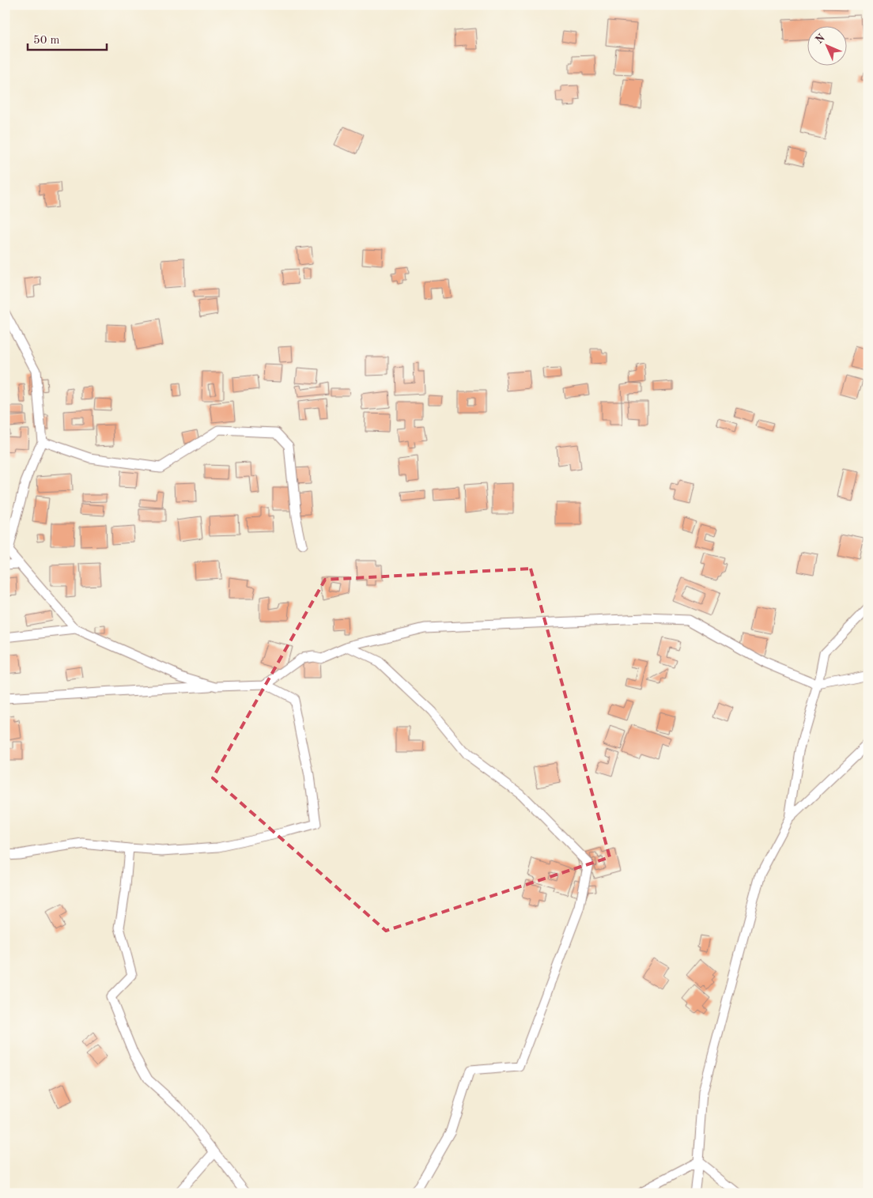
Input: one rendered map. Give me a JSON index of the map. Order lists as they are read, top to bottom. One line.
{"scale_bar":"50 m","north":"top left"}
